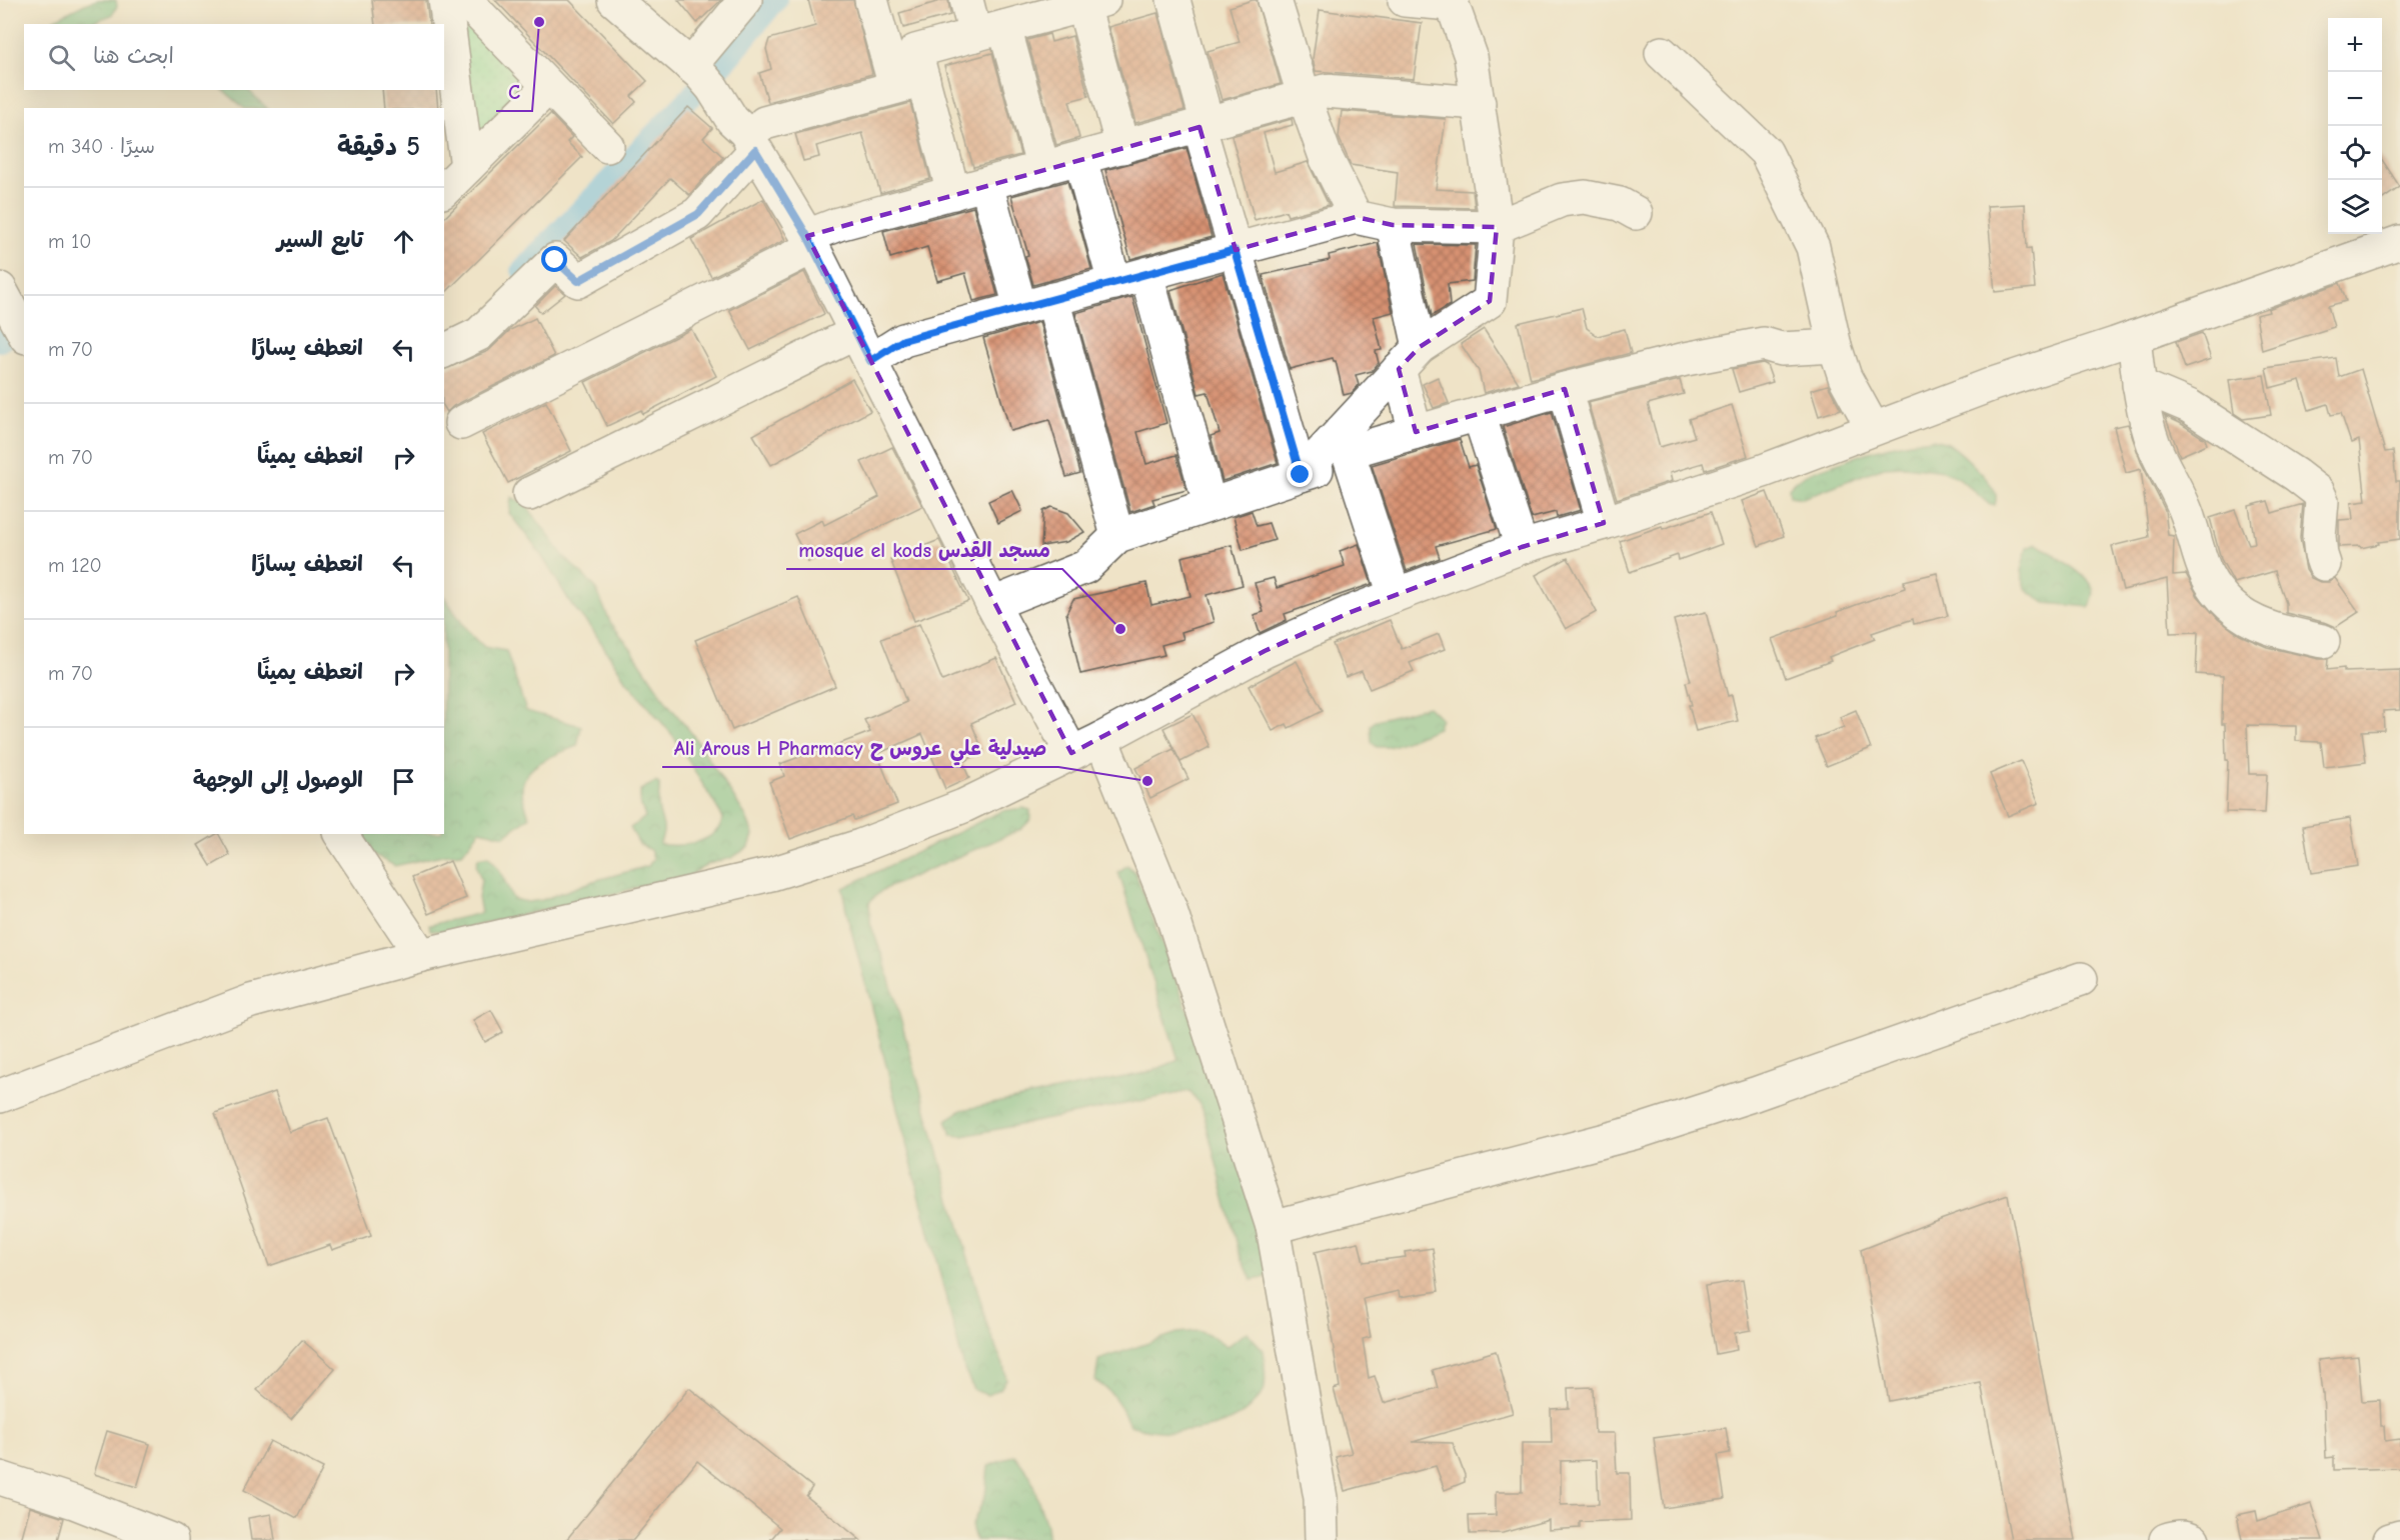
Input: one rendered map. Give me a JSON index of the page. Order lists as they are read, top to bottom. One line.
{"places":["C","mosque el kods مسجد القدس","Ali Arous H Pharmacy صيدلية علي عروس ح"],"page":{"map_buttons":["+","−"],"search":"ابحث هنا","heading":["5 دقيقة","سيرًا · 340 m"],"list":[["تابع السير","10 m"],["انعطف يسارًا","70 m"],["انعطف يمينًا","70 m"],["انعطف يسارًا","120 m"],["انعطف يمينًا","70 m"],"الوصول إلى الوجهة"]}}
